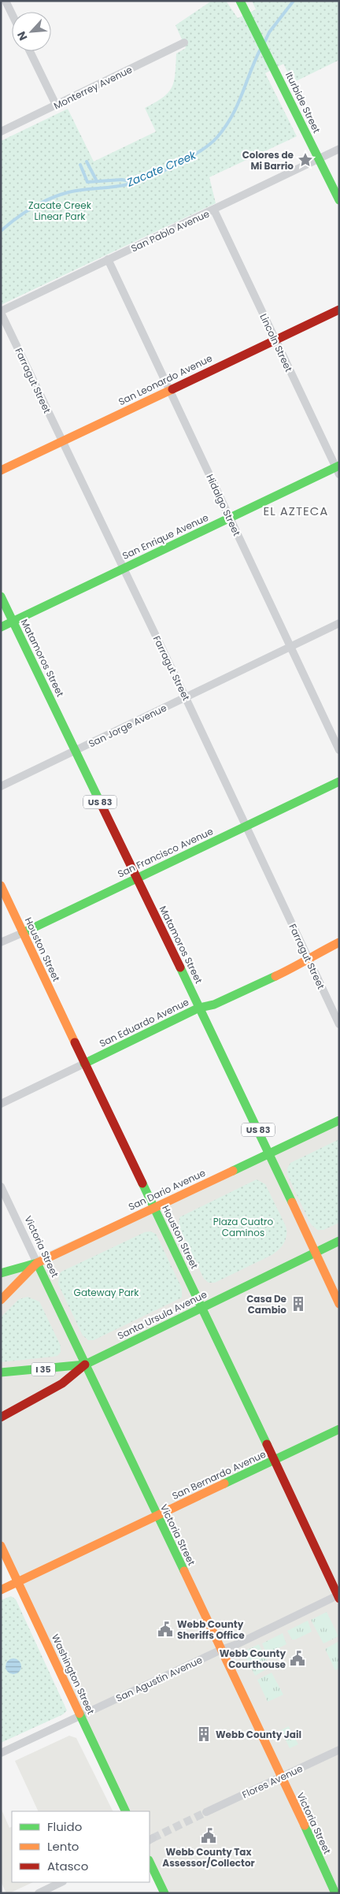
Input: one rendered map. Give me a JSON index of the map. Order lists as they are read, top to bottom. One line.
{"streets":{"main road":["Iturbide Street","San Leonardo Avenue","San Enrique Avenue","Matamoros Street","US 83","San Francisco Avenue","Houston Street","San Eduardo Avenue","San Dario Avenue","Victoria Street","Santa Ursula Avenue","I 35","San Bernardo Avenue","Washington Street"],"street":["Monterrey Avenue","San Pablo Avenue","Lincoln Street","Farragut Street","Hidalgo Street","San Jorge Avenue","San Agustin Avenue","Flores Avenue"]},"crossings":[["Iturbide Street","San Pablo Avenue"],["San Pablo Avenue","Lincoln Street"],["San Pablo Avenue","Farragut Street"],["San Pablo Avenue","Hidalgo Street"],["Lincoln Street","San Leonardo Avenue"],["Lincoln Street","San Enrique Avenue"],["San Leonardo Avenue","Farragut Street"],["San Leonardo Avenue","Hidalgo Street"],["Farragut Street","San Enrique Avenue"],["Farragut Street","San Jorge Avenue"],["Farragut Street","San Francisco Avenue"],["Farragut Street","San Eduardo Avenue"],["Hidalgo Street","San Enrique Avenue"],["Hidalgo Street","San Jorge Avenue"],["San Enrique Avenue","Matamoros Street"],["Matamoros Street","San Jorge Avenue"],["Matamoros Street","San Francisco Avenue"],["Matamoros Street","San Eduardo Avenue"],["Matamoros Street","San Dario Avenue"],["Matamoros Street","Santa Ursula Avenue"],["San Francisco Avenue","Houston Street"],["Houston Street","San Eduardo Avenue"],["Houston Street","San Dario Avenue"],["Houston Street","Santa Ursula Avenue"],["Houston Street","San Bernardo Avenue"],["Houston Street","San Agustin Avenue"],["San Dario Avenue","Victoria Street"],["Victoria Street","Santa Ursula Avenue"],["Victoria Street","I 35"],["Victoria Street","San Bernardo Avenue"],["Victoria Street","San Agustin Avenue"],["Victoria Street","Flores Avenue"],["Santa Ursula Avenue","I 35"],["San Bernardo Avenue","Washington Street"],["Washington Street","San Agustin Avenue"]],"districts":["EL AZTECA"],"water":["Zacate Creek"],"parks":["Zacate Creek Linear Park","Plaza Cuatro Caminos","Gateway Park"],"places":{"place":["Colores de Mi Barrio"],"building":["Casa De Cambio","Webb County Jail"],"public building":["Webb County Sheriffs Office","Webb County Courthouse","Webb County Tax Assessor/Collector"]},"legend":["Fluido","Lento","Atasco"],"north":"bottom left"}
